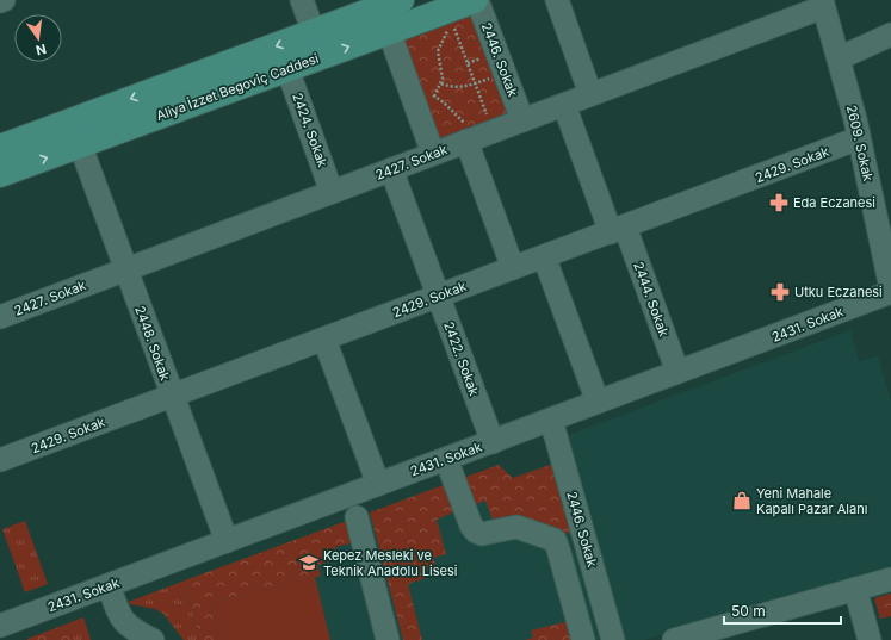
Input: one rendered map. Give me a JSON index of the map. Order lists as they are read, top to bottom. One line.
{"streets":{"main road":["Aliya İzzet Begoviç Caddesi"],"street":["2446. Sokak","2424. Sokak","2609. Sokak","2427. Sokak","2429. Sokak","2444. Sokak","2431. Sokak","2448. Sokak","2422. Sokak"]},"crossings":[["2446. Sokak","Aliya İzzet Begoviç Caddesi"],["2446. Sokak","2427. Sokak"],["2446. Sokak","2431. Sokak"],["Aliya İzzet Begoviç Caddesi","2424. Sokak"],["Aliya İzzet Begoviç Caddesi","2448. Sokak"],["2424. Sokak","2427. Sokak"],["2609. Sokak","2427. Sokak"],["2609. Sokak","2429. Sokak"],["2609. Sokak","2431. Sokak"],["2427. Sokak","2444. Sokak"],["2427. Sokak","2448. Sokak"],["2427. Sokak","2422. Sokak"],["2429. Sokak","2444. Sokak"],["2429. Sokak","2448. Sokak"],["2429. Sokak","2422. Sokak"],["2444. Sokak","2431. Sokak"],["2431. Sokak","2448. Sokak"],["2431. Sokak","2422. Sokak"]],"places":{"pharmacy":["Eda Eczanesi","Utku Eczanesi"],"shop":["Yeni Mahale Kapalı Pazar Alanı"],"school or university":["Kepez Mesleki ve Teknik Anadolu Lisesi"]},"scale_bar":"50 m","north":"bottom"}
